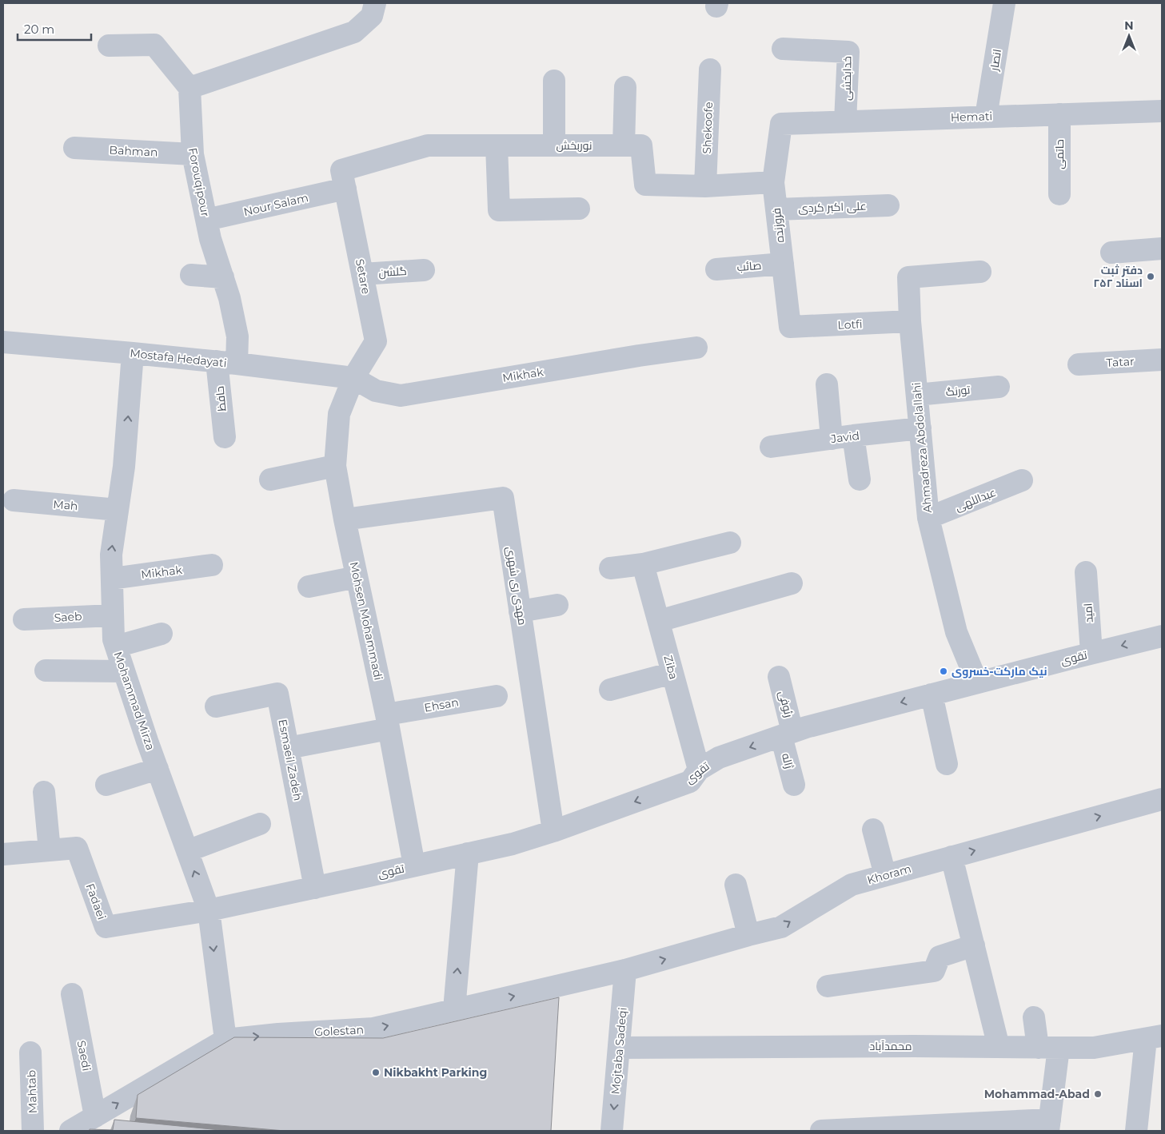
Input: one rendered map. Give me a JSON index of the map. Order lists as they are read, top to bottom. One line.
{"streets":{"street":["انصار","خدابخشی","Hemati","Shekoofe","نوربخش","Bahman","حاتمی","Forouqipour","Nour Salam","علی اکبر کردی","فروزنده","صائب","گلشن","Setare","Lotfi","Mostafa Hedayati","Tatar","Mikhak","تورنگ","حافظ","Javid","Ahmadreza Abdolallahi","عبداللهی","Mah","مهدی ری شهری","امید","Saeb","Mohsen Mohammadi","تقوی","Ziba","Mohammad Mirza","رئوفی","Ehsan","Esmaeil Zadeh","ژاله","Khoram","Fadaei","Golestan","محمدآباد","Mojtaba Sadeqi","Saedi","Mahtab"]},"crossings":[["انصار","Hemati"],["خدابخشی","Hemati"],["Hemati","حاتمی"],["Hemati","فروزنده"],["Shekoofe","نوربخش"],["نوربخش","Nour Salam"],["نوربخش","فروزنده"],["نوربخش","Setare"],["Bahman","Forouqipour"],["Forouqipour","Nour Salam"],["Forouqipour","Mostafa Hedayati"],["Forouqipour","حافظ"],["Nour Salam","Setare"],["علی اکبر کردی","فروزنده"],["فروزنده","صائب"],["فروزنده","Lotfi"],["گلشن","Setare"],["Setare","Mostafa Hedayati"],["Setare","Mikhak"],["Setare","Mohsen Mohammadi"],["Lotfi","Ahmadreza Abdolallahi"],["Mostafa Hedayati","Mikhak"],["Mostafa Hedayati","حافظ"],["Mostafa Hedayati","Mohsen Mohammadi"],["Mostafa Hedayati","Mohammad Mirza"],["Mikhak","Mohsen Mohammadi"],["Mikhak","Mohammad Mirza"],["تورنگ","Ahmadreza Abdolallahi"],["Javid","Ahmadreza Abdolallahi"],["Ahmadreza Abdolallahi","عبداللهی"],["Ahmadreza Abdolallahi","تقوی"],["Mah","Mohammad Mirza"],["مهدی ری شهری","Mohsen Mohammadi"],["مهدی ری شهری","تقوی"],["امید","تقوی"],["Saeb","Mohammad Mirza"],["Mohsen Mohammadi","تقوی"],["Mohsen Mohammadi","Ehsan"],["تقوی","Ziba"],["تقوی","Mohammad Mirza"],["تقوی","رئوفی"],["تقوی","Esmaeil Zadeh"],["تقوی","ژاله"],["تقوی","Fadaei"],["Mohammad Mirza","Fadaei"],["Mohammad Mirza","Golestan"],["رئوفی","ژاله"],["Ehsan","Esmaeil Zadeh"],["Khoram","Golestan"],["Khoram","Mojtaba Sadeqi"],["Golestan","Mojtaba Sadeqi"],["Golestan","Saedi"],["محمدآباد","Mojtaba Sadeqi"]],"one_way":["Khoram","Golestan","Mojtaba Sadeqi"],"places":["دفتر ثبت اسناد ۲۵۲","نیک مارکت-خسروی","Nikbakht Parking","Mohammad-Abad"],"scale_bar":"20 m","north":"top"}
